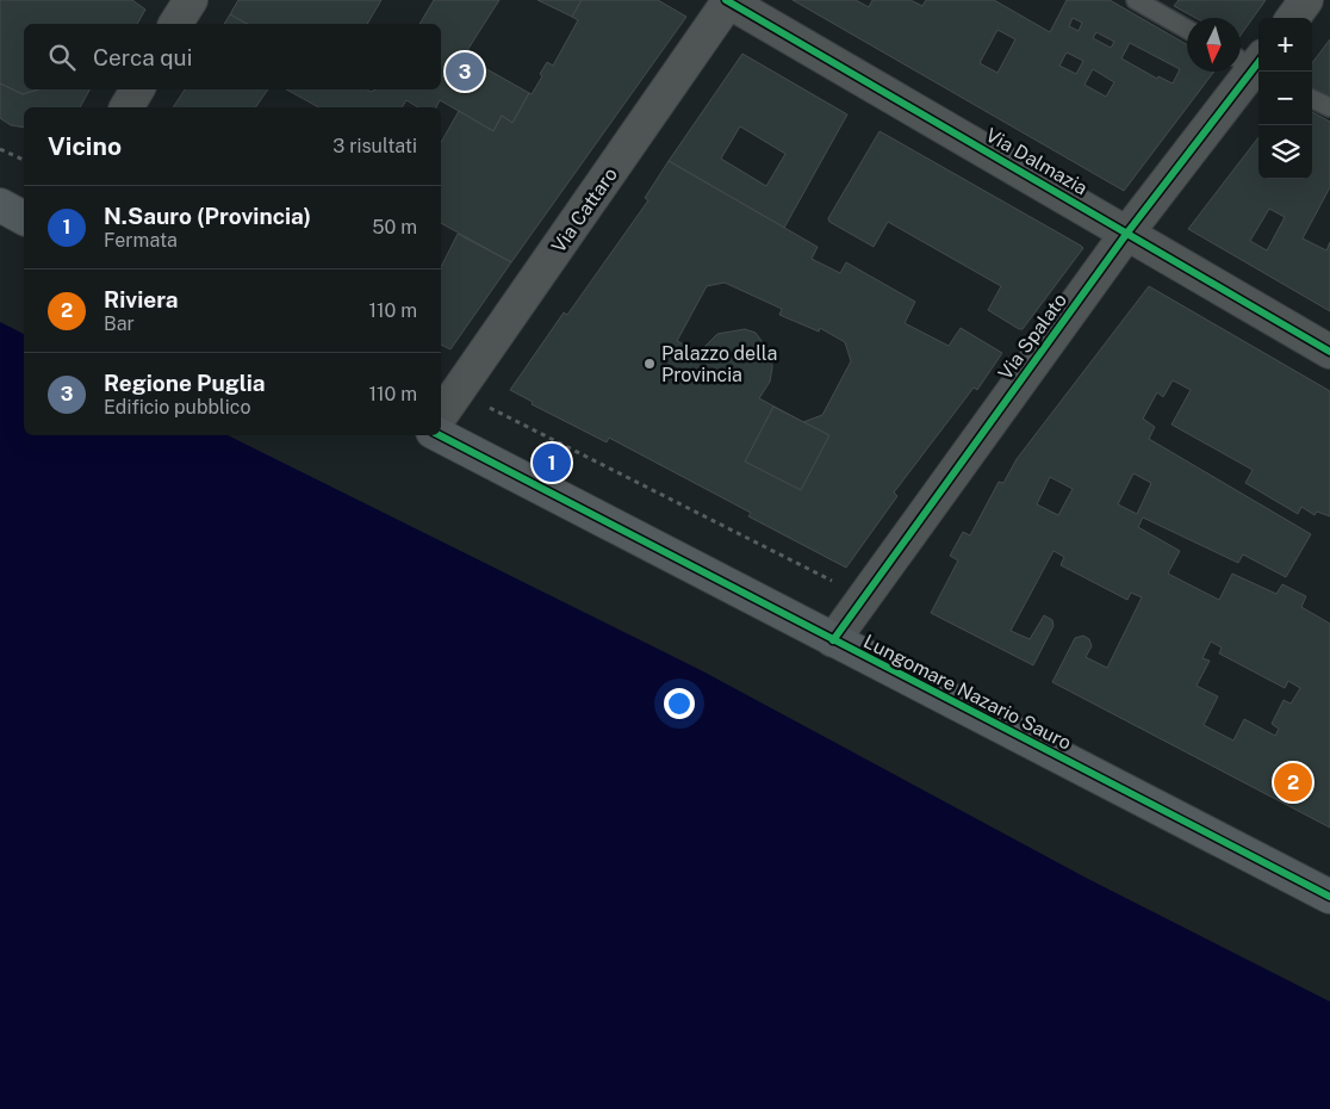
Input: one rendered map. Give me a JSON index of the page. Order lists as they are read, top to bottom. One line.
{"streets":{"main road":["Lungomare Nazario Sauro"],"street":["Via Dalmazia","Via Cattaro","Via Spalato"]},"crossings":[["Via Dalmazia","Via Cattaro"],["Via Dalmazia","Via Spalato"],["Via Spalato","Lungomare Nazario Sauro"]],"places":["Palazzo della Provincia"],"north":"bottom","page":{"map_buttons":["+","−"],"search":"Cerca qui","pins":["3","1","2"],"heading":["Vicino","3 risultati"],"list":[{"mark":"1","name":"N.Sauro (Provincia)","note":"Fermata","value":"50 m"},{"mark":"2","name":"Riviera","note":"Bar","value":"110 m"},{"mark":"3","name":"Regione Puglia","note":"Edificio pubblico","value":"110 m"}]}}
